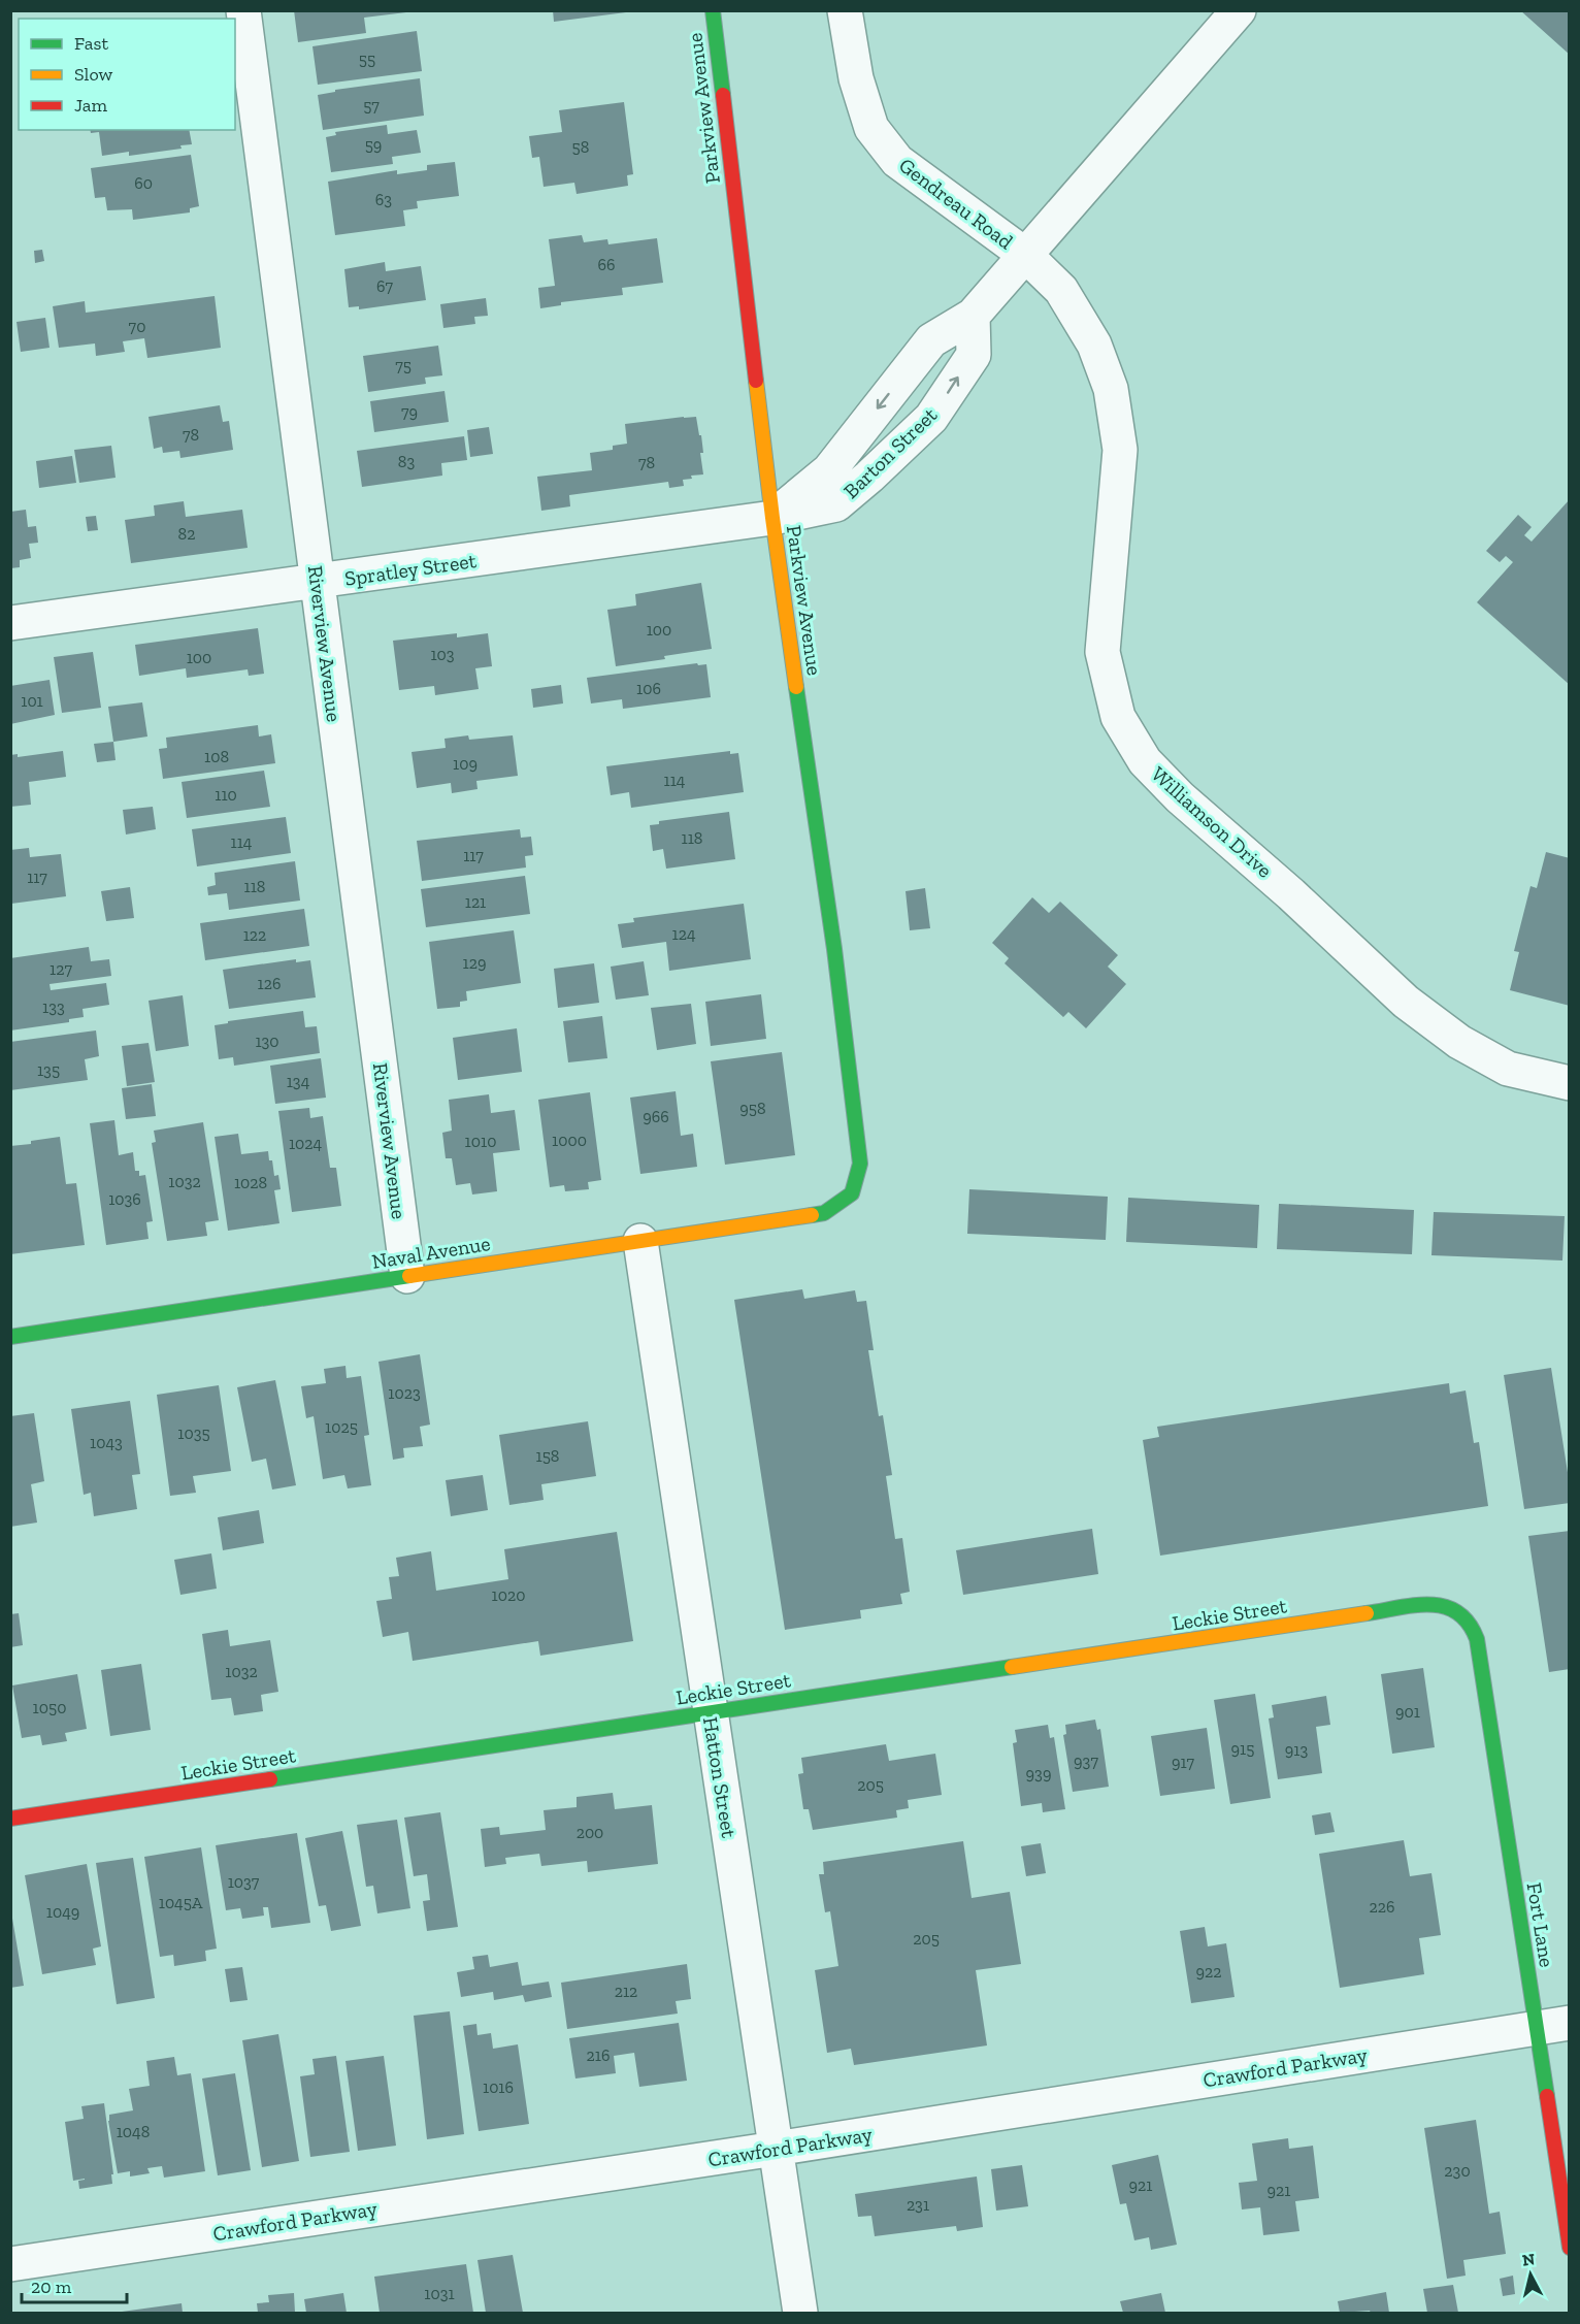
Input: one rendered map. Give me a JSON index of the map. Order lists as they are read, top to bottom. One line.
{"streets":{"street":["Parkview Avenue","Gendreau Road","Barton Street","Spratley Street","Riverview Avenue","Williamson Drive","Naval Avenue","Leckie Street","Hatton Street","Fort Lane","Crawford Parkway"]},"crossings":[["Parkview Avenue","Barton Street"],["Parkview Avenue","Spratley Street"],["Parkview Avenue","Naval Avenue"],["Gendreau Road","Barton Street"],["Gendreau Road","Williamson Drive"],["Barton Street","Spratley Street"],["Barton Street","Williamson Drive"],["Spratley Street","Riverview Avenue"],["Riverview Avenue","Naval Avenue"],["Naval Avenue","Hatton Street"],["Leckie Street","Hatton Street"],["Leckie Street","Fort Lane"],["Hatton Street","Crawford Parkway"],["Fort Lane","Crawford Parkway"]],"house_numbers":["55","57","59","58","60","63","66","67","70","75","79","78","83","78","82","100","103","100","106","101","108","109","114","110","118","114","117","117","118","121","124","122","129","127","126","133","130","135","134","958","966","1000","1010","1024","1032","1028","1036","1023","1025","1035","1043","158","1020","1032","1050","901","915","913","937","917","939","205","200","1037","1045A","226","1049","205","922","212","216","1016","1048","230","921","921","231","1031"],"legend":["Fast","Slow","Jam"],"scale_bar":"20 m","north":"top"}
